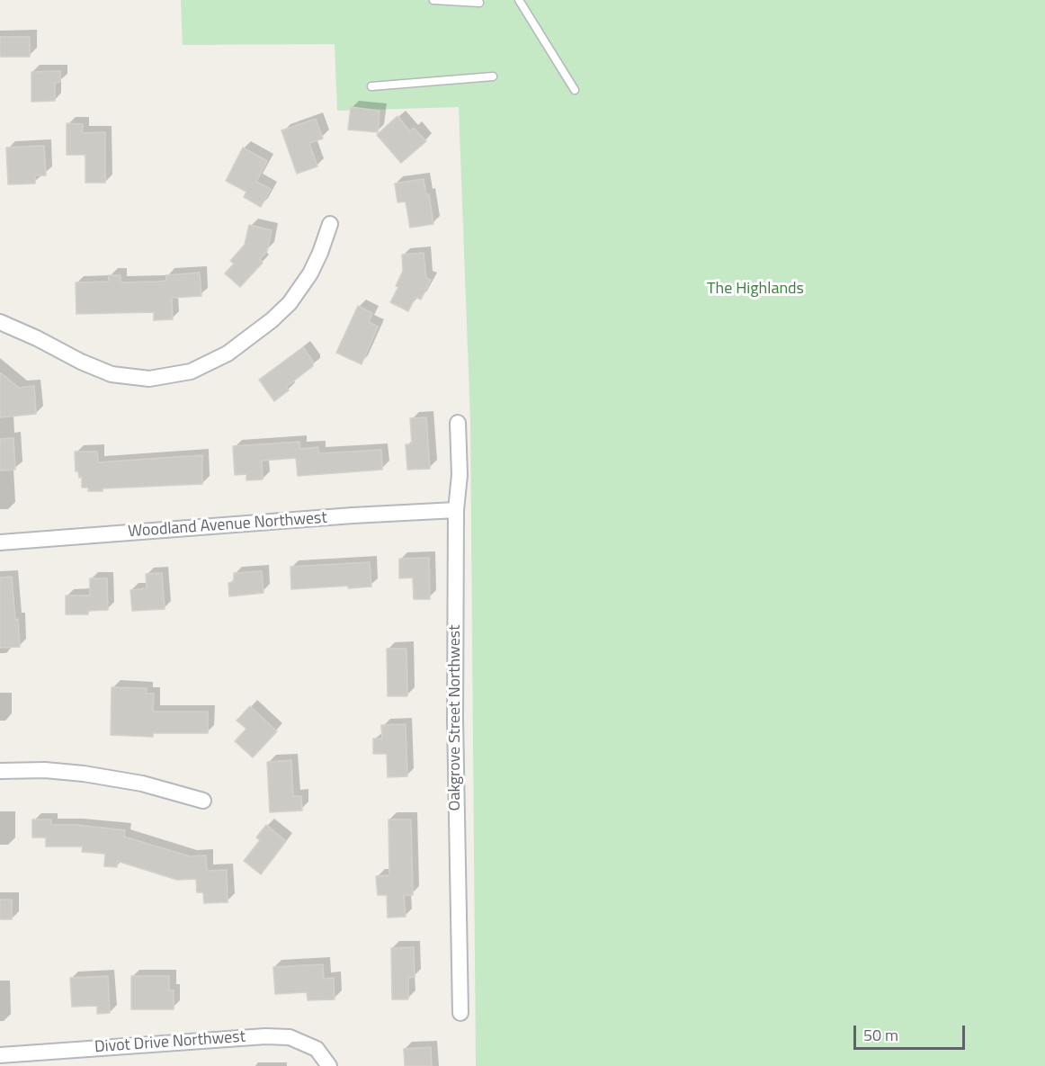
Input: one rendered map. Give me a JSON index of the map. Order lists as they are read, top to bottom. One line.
{"streets":{"street":["Woodland Avenue Northwest","Oakgrove Street Northwest","Divot Drive Northwest"]},"crossings":[["Woodland Avenue Northwest","Oakgrove Street Northwest"]],"parks":["The Highlands"],"scale_bar":"50 m"}
